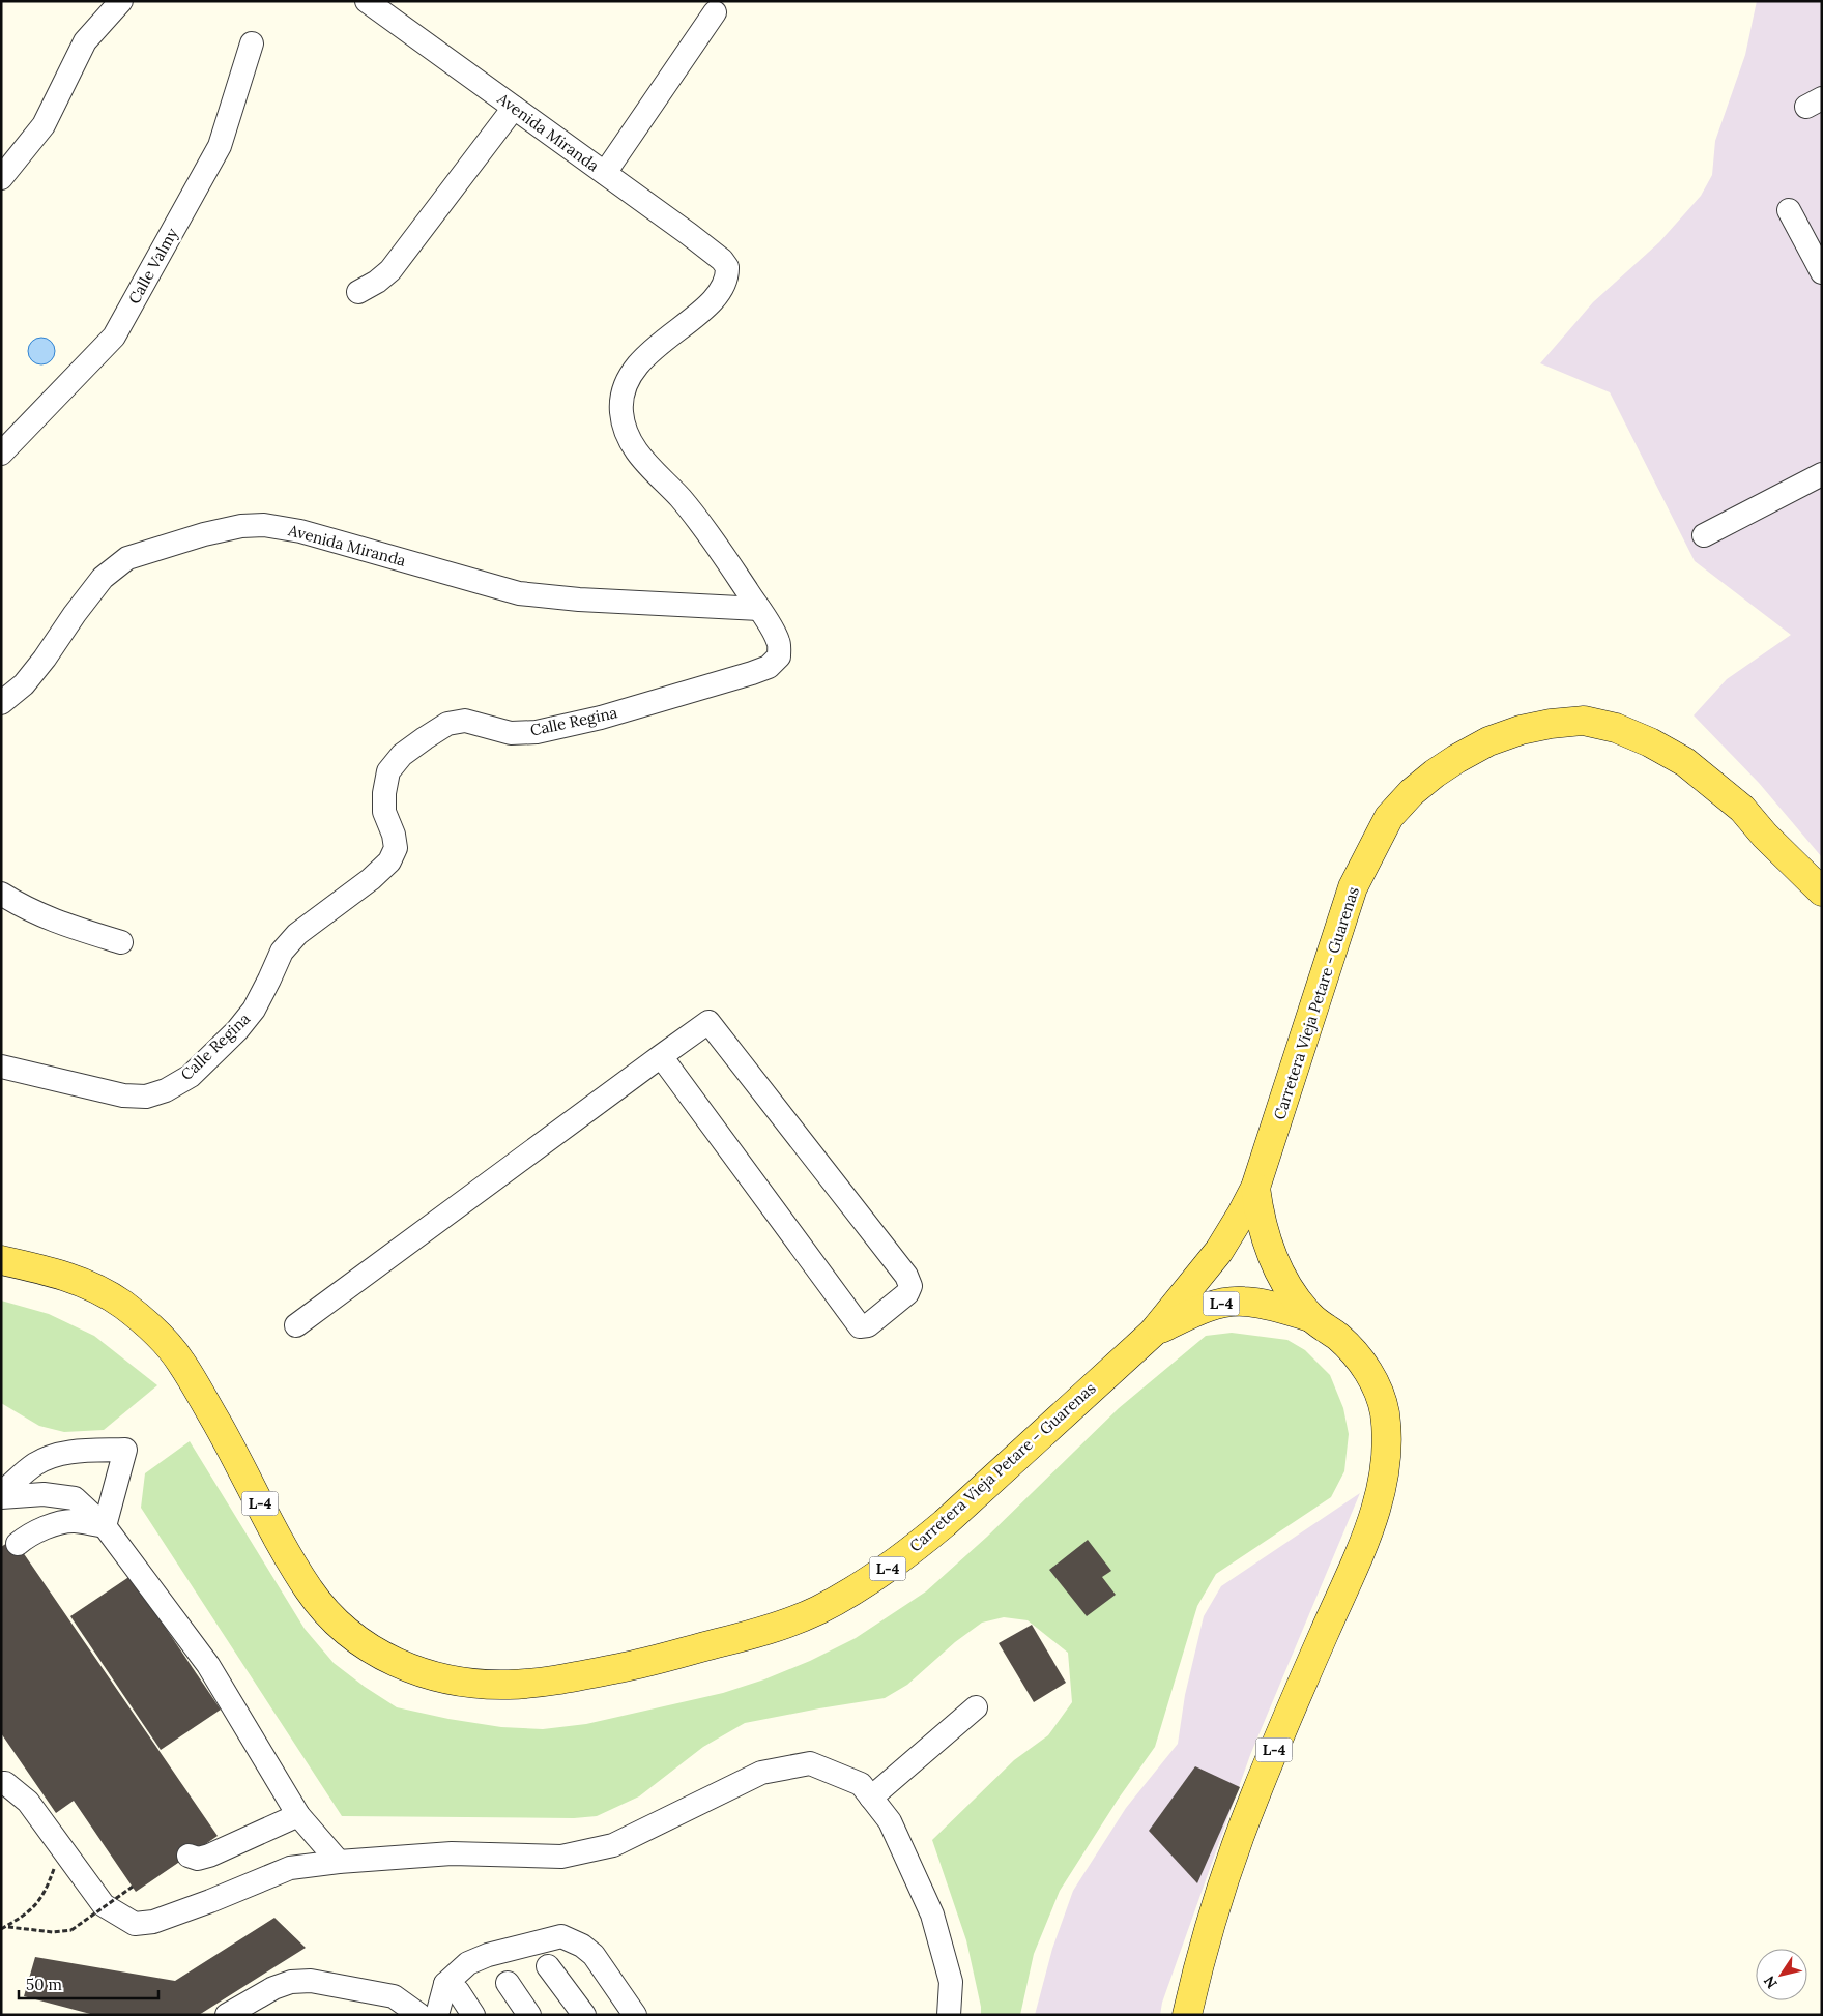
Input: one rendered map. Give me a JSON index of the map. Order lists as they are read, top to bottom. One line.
{"streets":{"main road":["Carretera Vieja Petare - Guarenas","L-4"],"street":["Avenida Miranda","Calle Valmy","Calle Regina"]},"crossings":[["Avenida Miranda","Calle Regina"],["Carretera Vieja Petare - Guarenas","L-4"]],"scale_bar":"50 m","north":"bottom left"}
